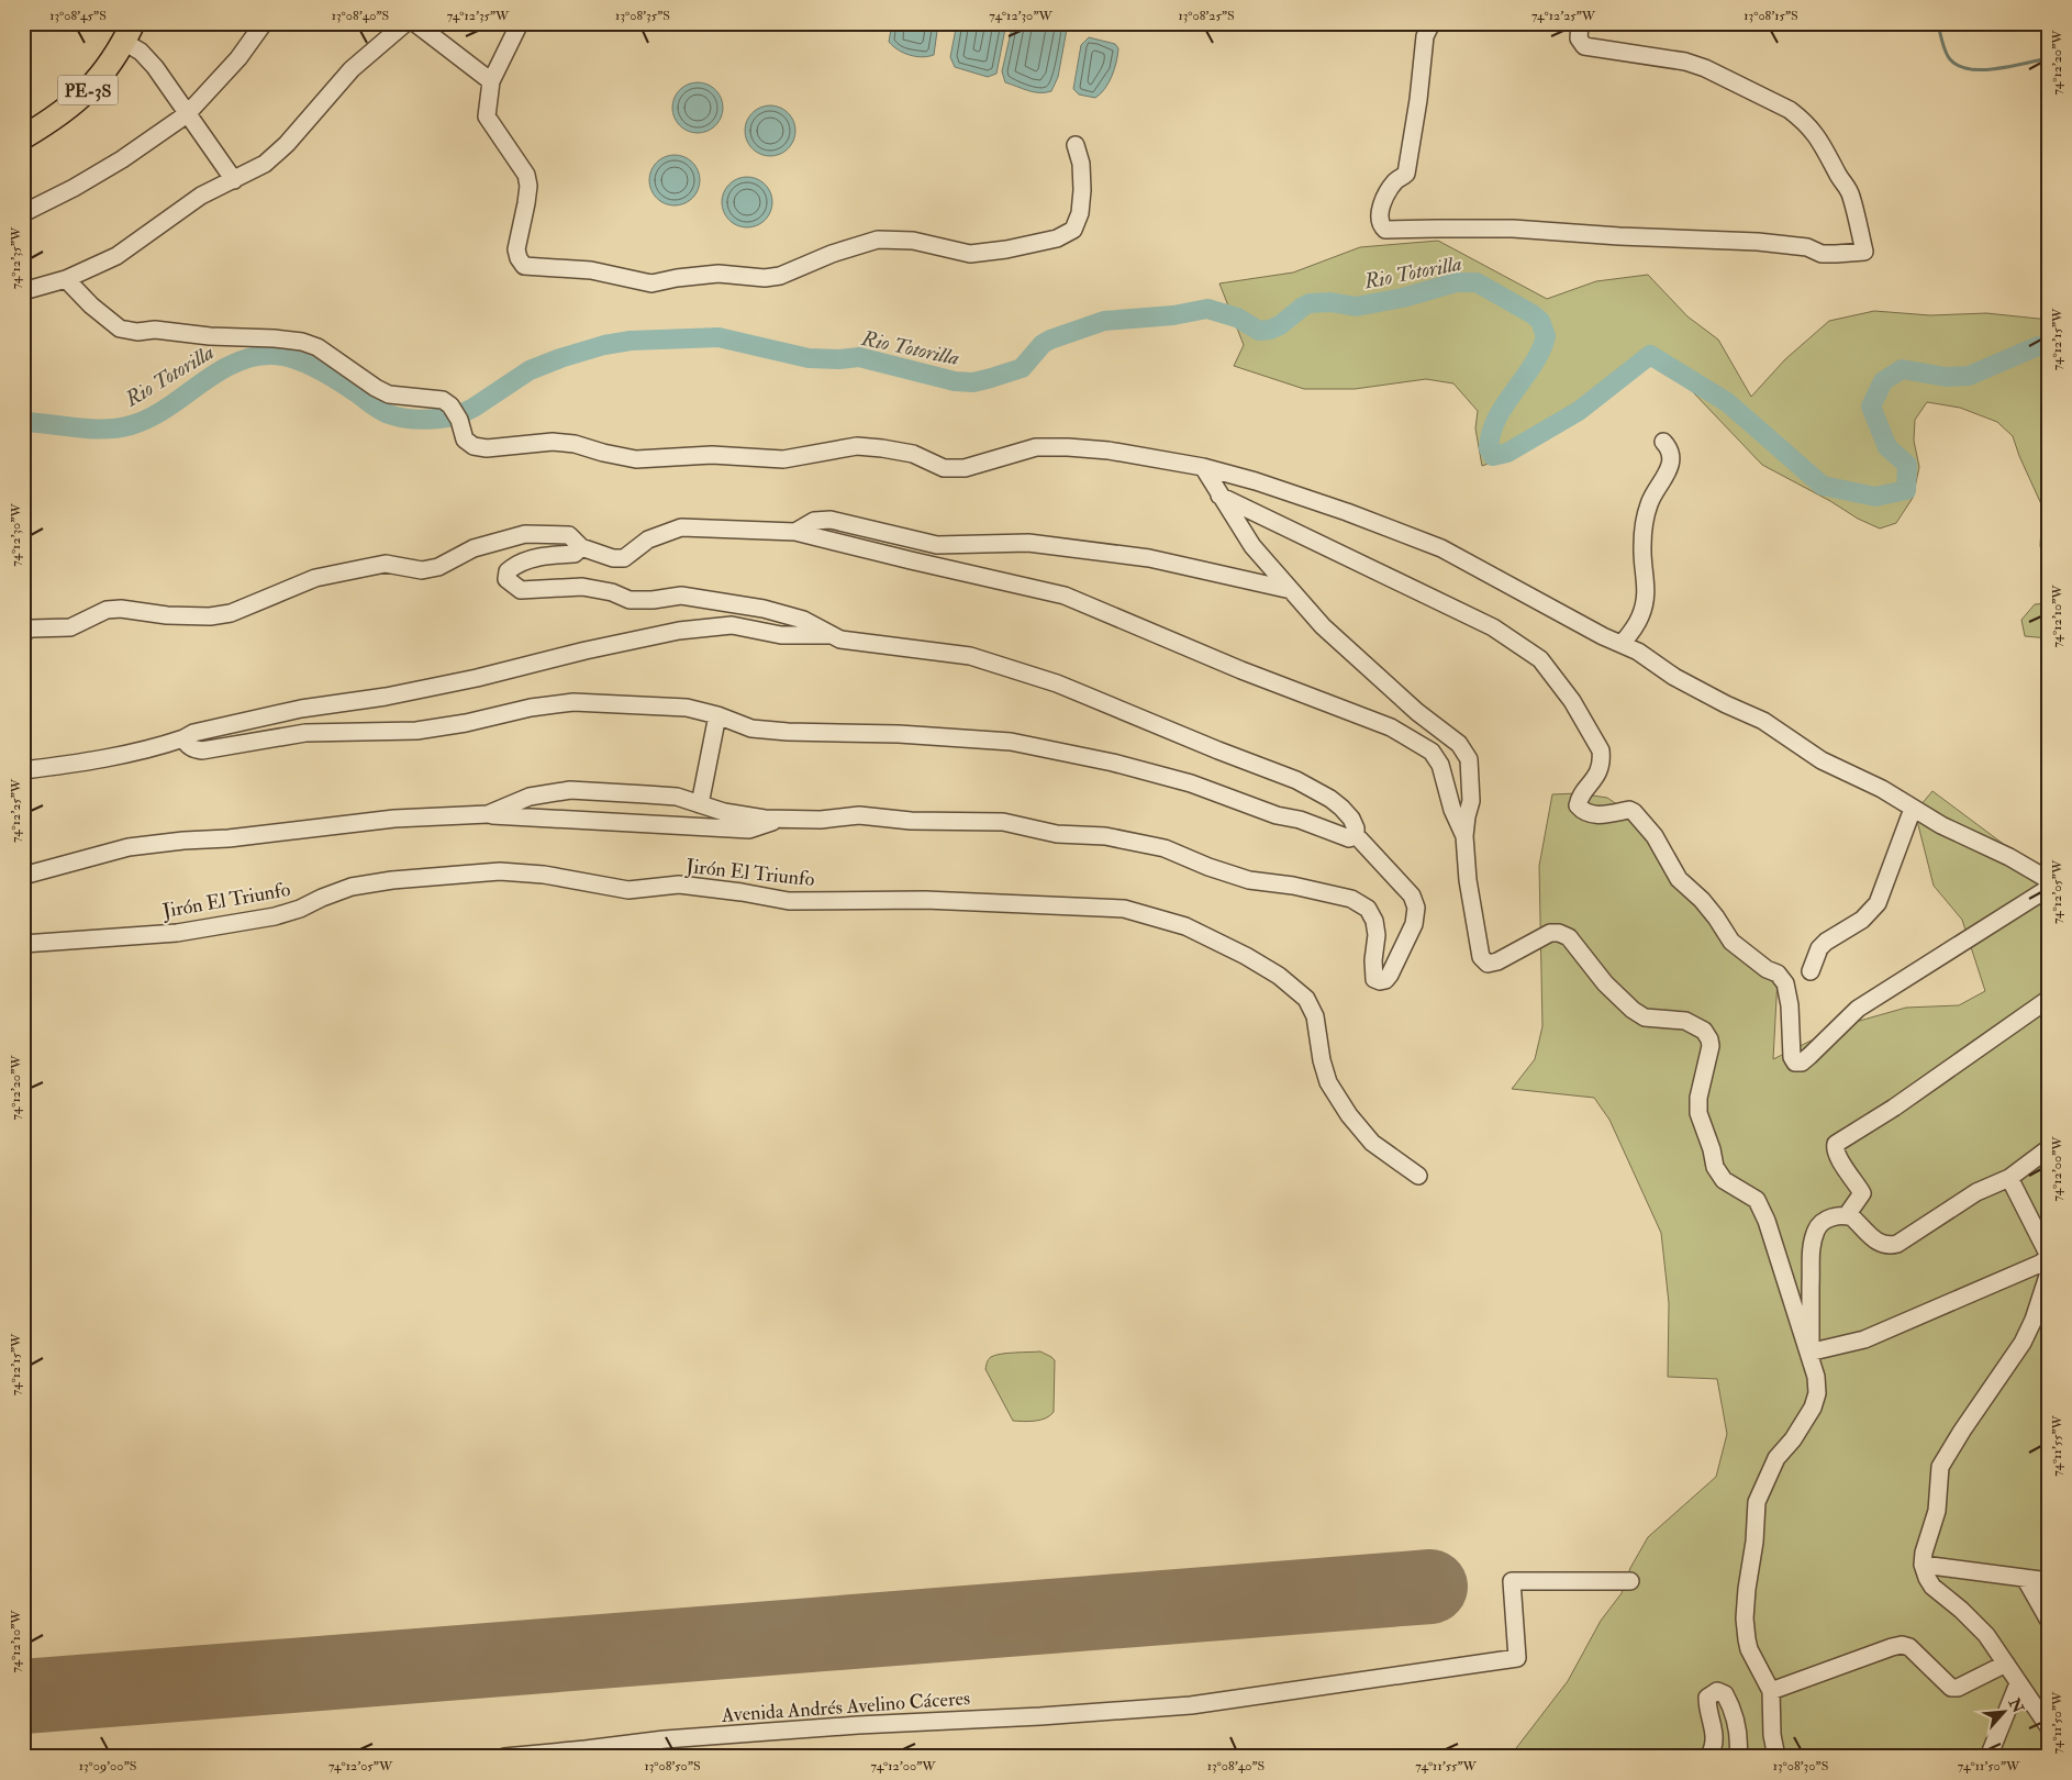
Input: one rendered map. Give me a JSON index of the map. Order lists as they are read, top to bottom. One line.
{"streets":{"highway":["PE-3S"],"street":["Jirón El Triunfo","Avenida Andrés Avelino Cáceres"]},"water":["Rio Totorilla"],"north":"top right","coordinates":["13°08'45\"S","13°08'40\"S","74°12'35\"W","13°08'35\"S","74°12'30\"W","13°08'25\"S","74°12'25\"W","13°08'15\"S","74°12'20\"W","74°12'15\"W","74°12'10\"W","74°12'05\"W","74°12'00\"W","74°11'55\"W","74°11'50\"W","13°09'00\"S","13°08'50\"S","13°08'30\"S"]}
